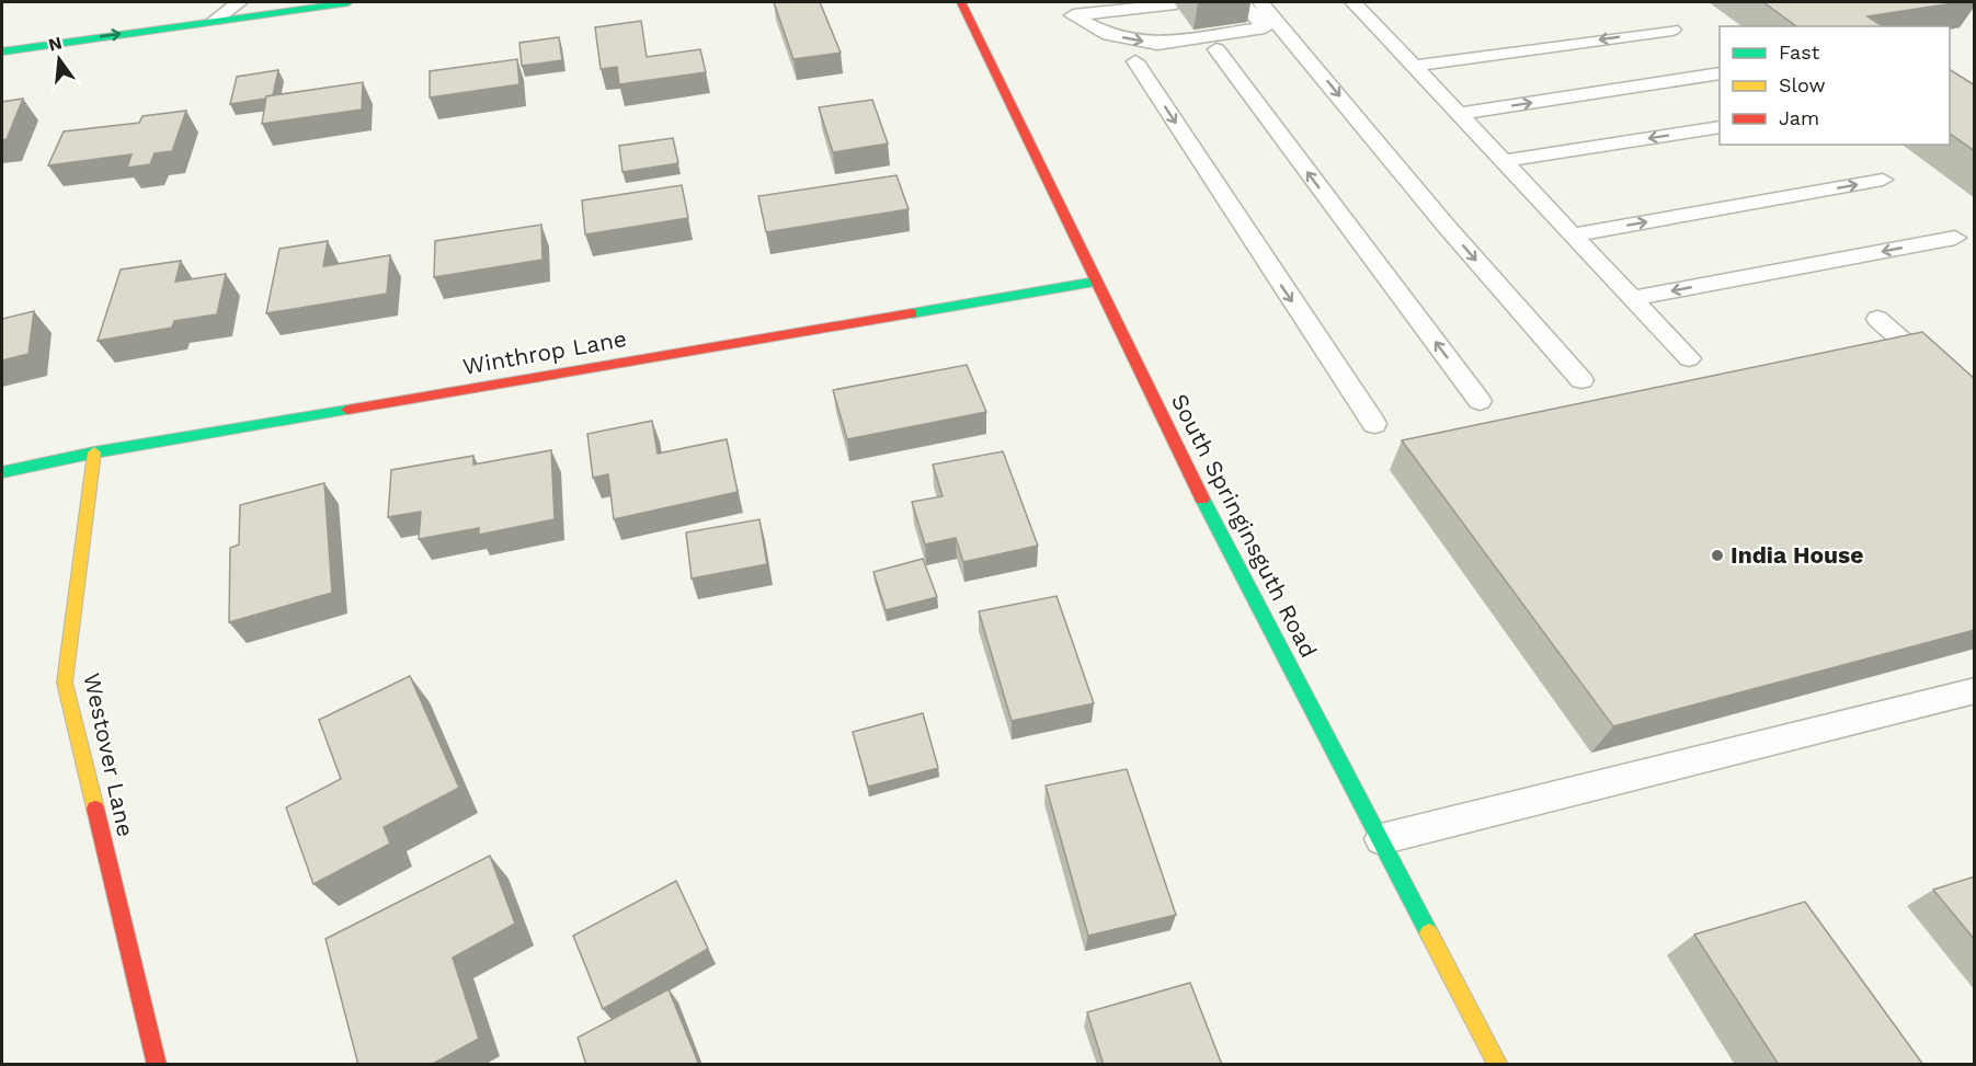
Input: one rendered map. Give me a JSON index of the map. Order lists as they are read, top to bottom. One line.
{"streets":{"street":["Winthrop Lane","South Springinsguth Road","Westover Lane"]},"crossings":[["Winthrop Lane","South Springinsguth Road"],["Winthrop Lane","Westover Lane"]],"places":["India House"],"legend":["Fast","Slow","Jam"],"north":"top"}
